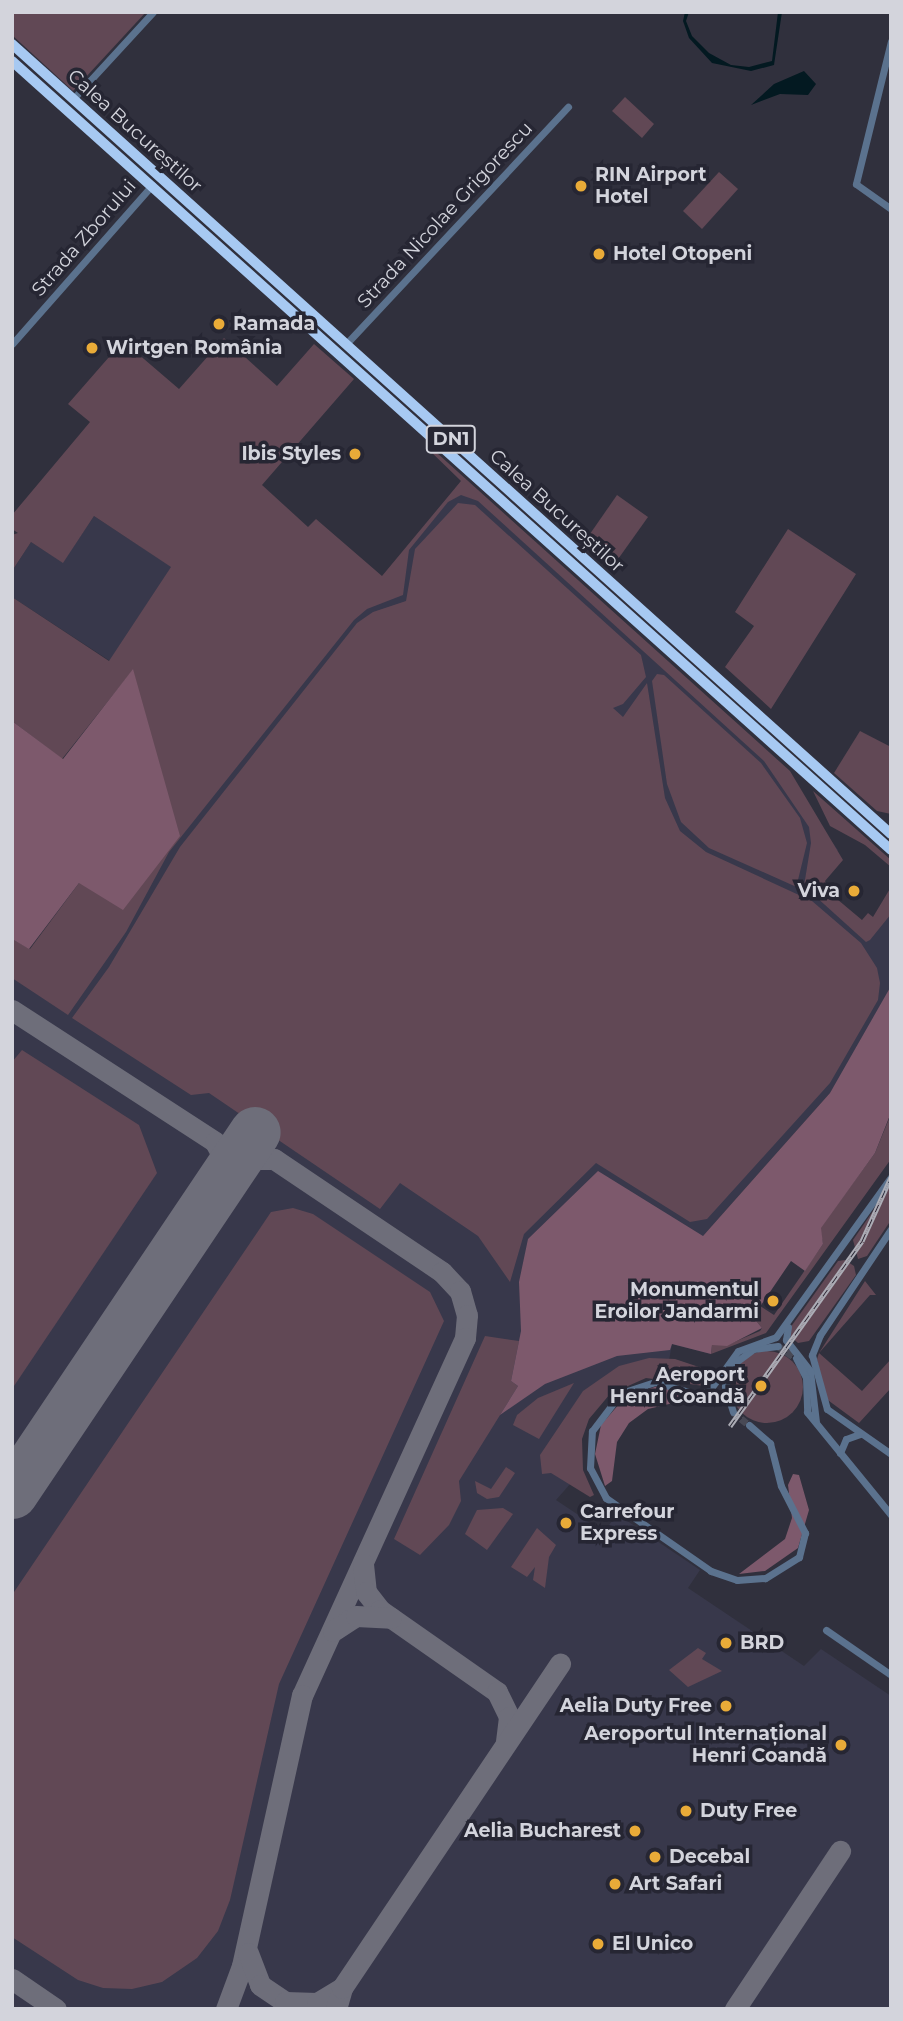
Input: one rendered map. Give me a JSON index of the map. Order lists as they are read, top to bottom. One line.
{"streets":{"highway":["Calea Bucureștilor","DN1"],"street":["Strada Nicolae Grigorescu","Strada Zborului"]},"crossings":[["Calea Bucureștilor","Strada Nicolae Grigorescu"],["Calea Bucureștilor","Strada Zborului"]],"places":["RIN Airport Hotel","Hotel Otopeni","Ramada","Wirtgen România","Ibis Styles","Viva","Monumentul Eroilor Jandarmi","Aeroport Henri Coandă","Carrefour Express","BRD","Aelia Duty Free","Aeroportul Internațional Henri Coandă","Duty Free","Aelia Bucharest","Decebal","Art Safari","El Unico"]}
